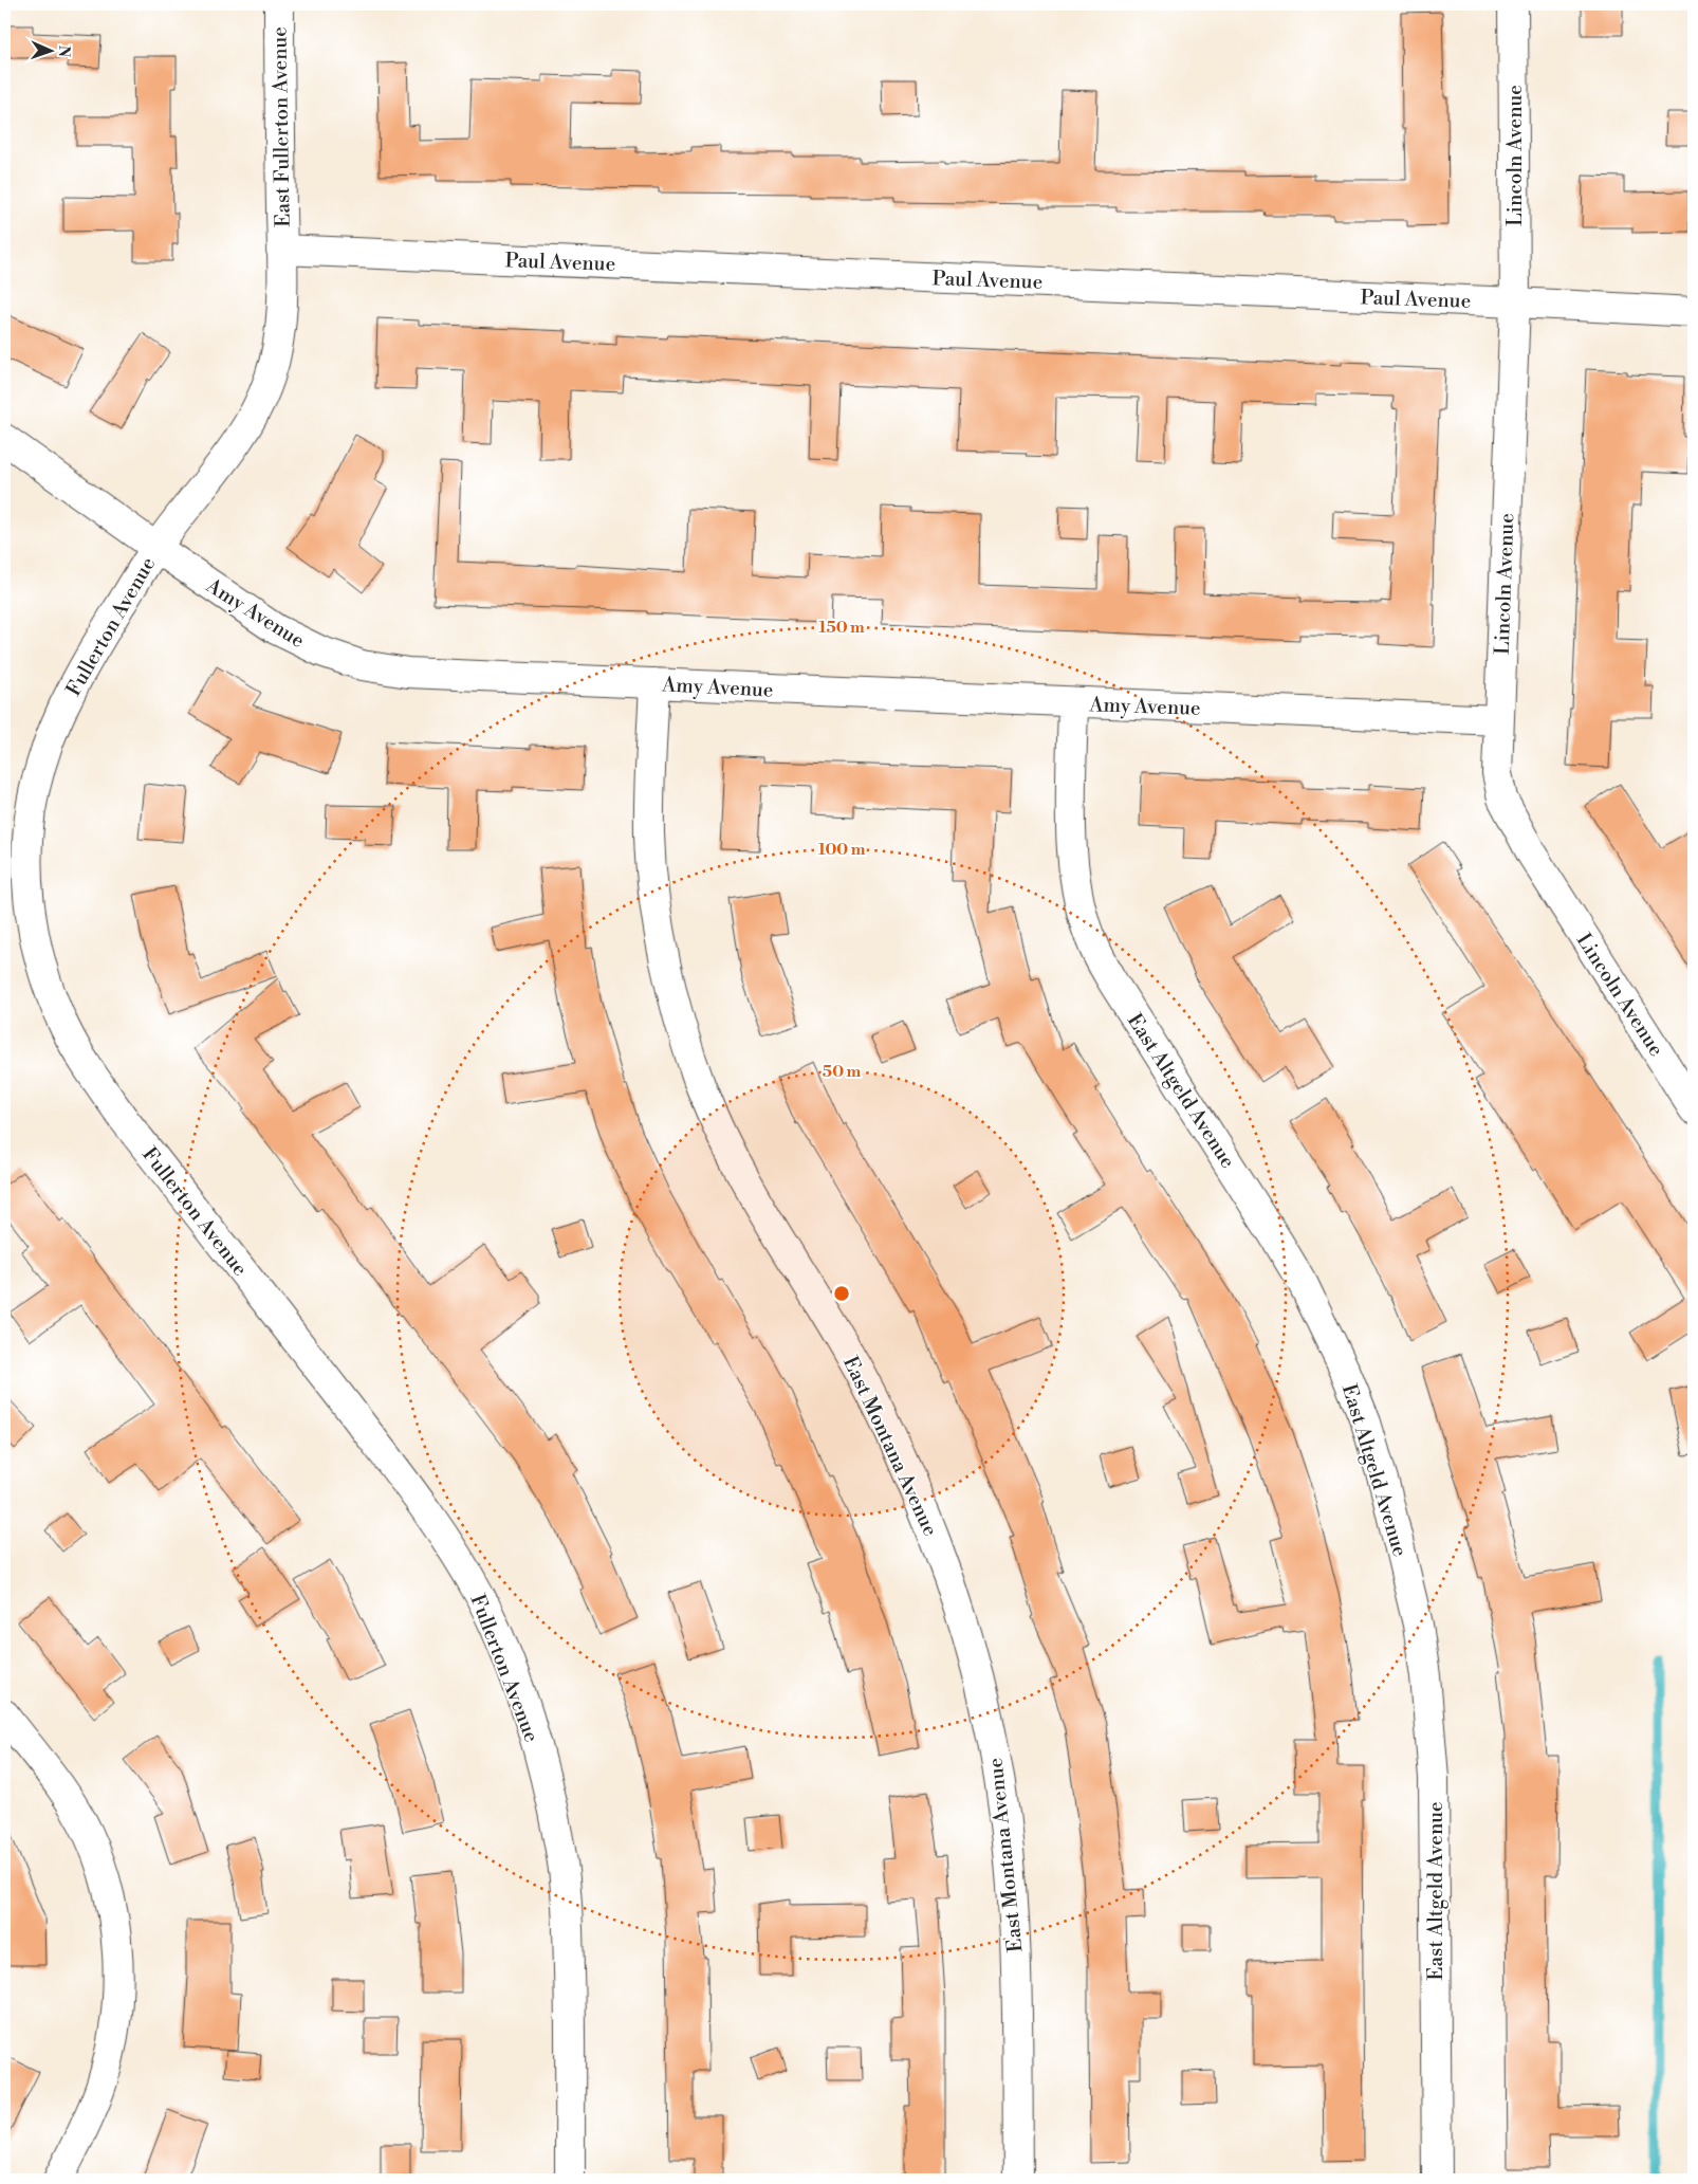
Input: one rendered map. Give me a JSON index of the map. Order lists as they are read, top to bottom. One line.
{"streets":{"street":["East Fullerton Avenue","Lincoln Avenue","Paul Avenue","Amy Avenue","Fullerton Avenue","East Altgeld Avenue","East Montana Avenue"]},"crossings":[["East Fullerton Avenue","Paul Avenue"],["East Fullerton Avenue","Fullerton Avenue"],["Lincoln Avenue","Paul Avenue"],["Lincoln Avenue","Amy Avenue"],["Paul Avenue","Fullerton Avenue"],["Amy Avenue","Fullerton Avenue"],["Amy Avenue","East Altgeld Avenue"],["Amy Avenue","East Montana Avenue"]],"north":"right","rings":["150 m","100 m","50 m"]}
